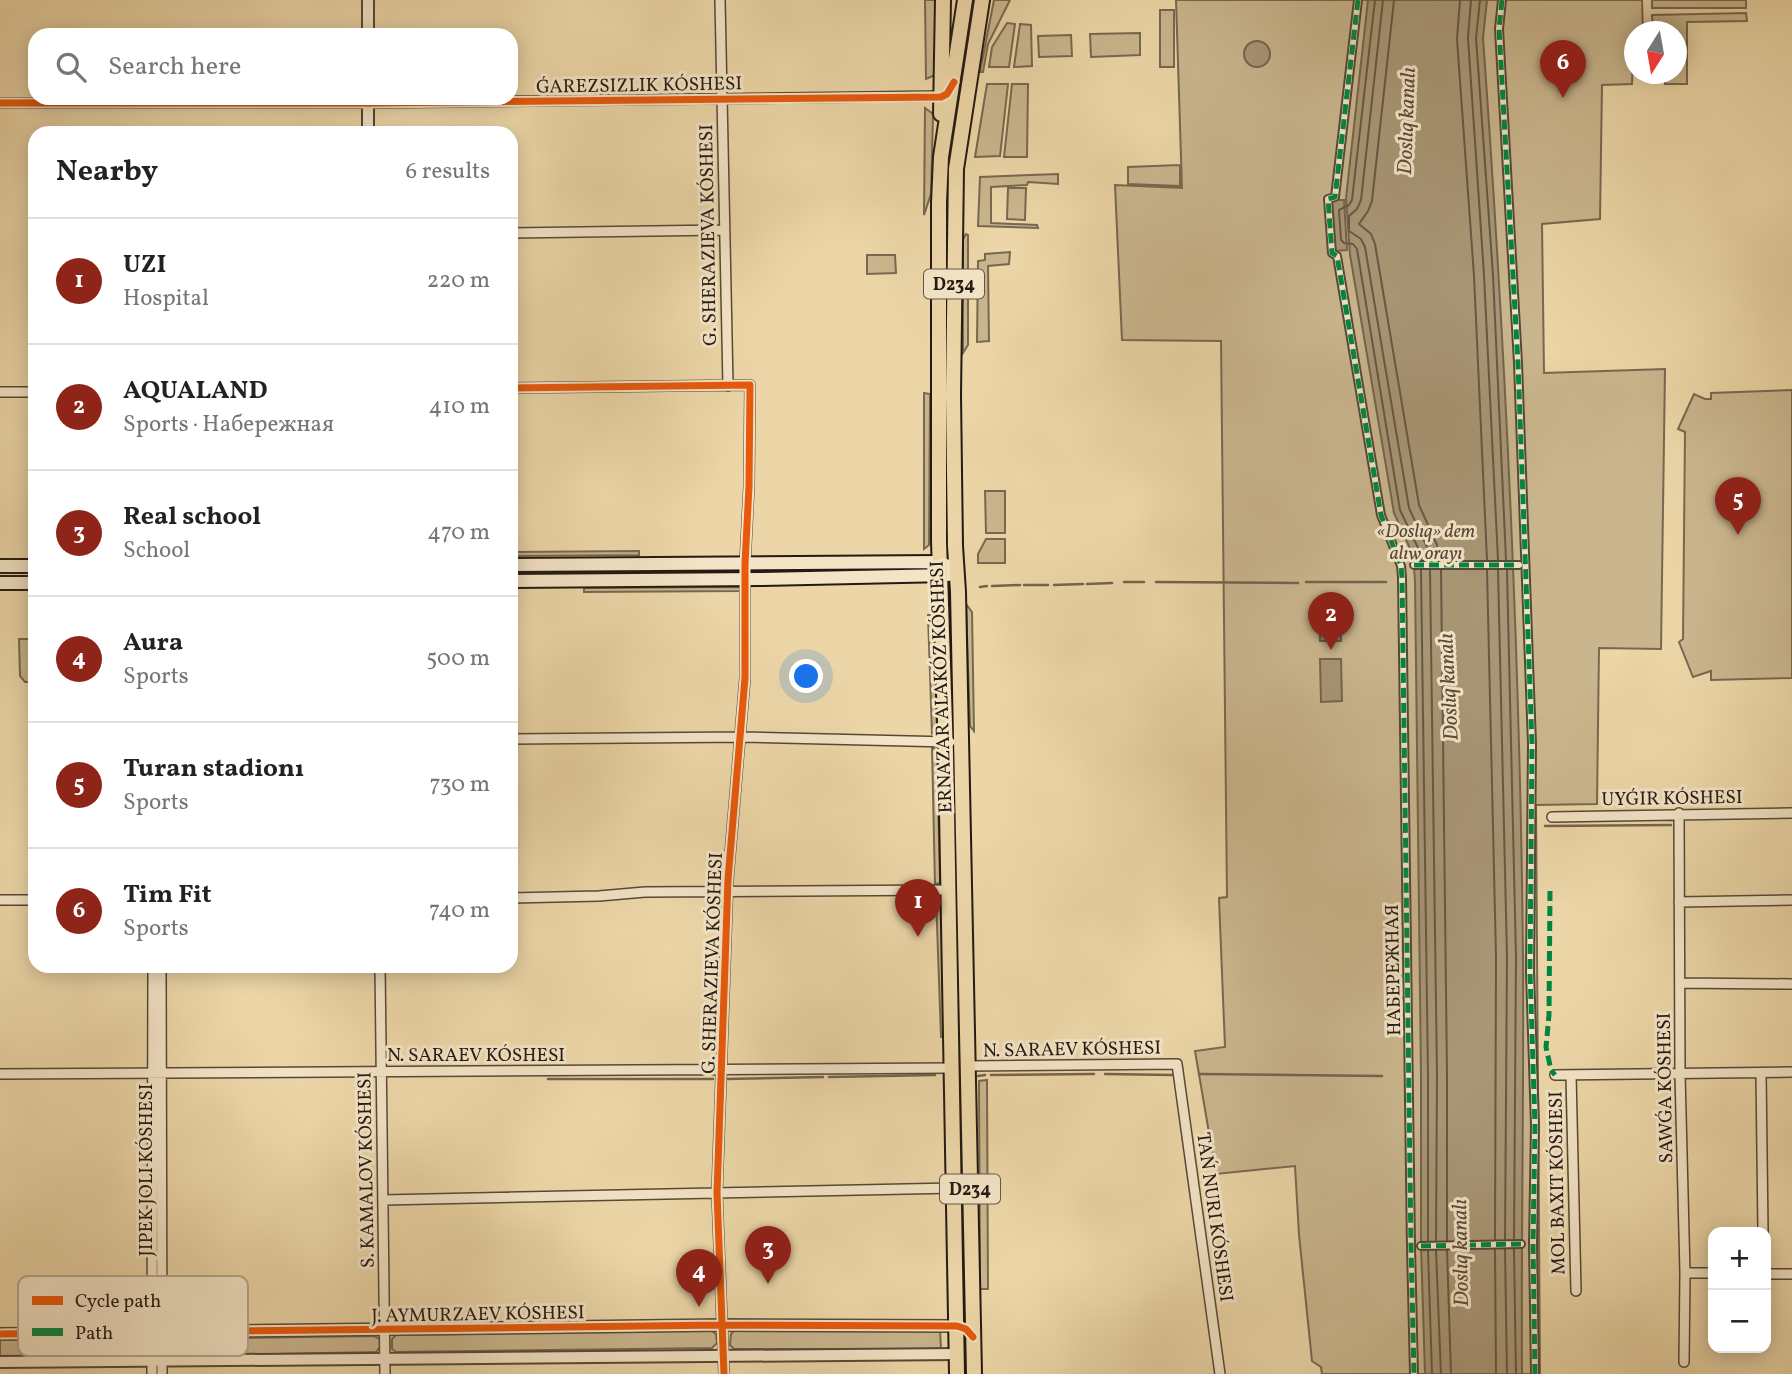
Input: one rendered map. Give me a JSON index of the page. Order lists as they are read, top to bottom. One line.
{"streets":{"main road":["D234","ERNAZAR ALAKÓZ KÓSHESI"],"street":["ǴAREZSIZLIK KÓSHESI","G. SHERAZIEVA KÓSHESI","НАБЕРЕЖНАЯ","N. SARAEV KÓSHESI","SAWǴA KÓSHESI","S. KAMALOV KÓSHESI","J. AYMURZAEV KÓSHESI"]},"crossings":[["ǴAREZSIZLIK KÓSHESI","G. SHERAZIEVA KÓSHESI"],["G. SHERAZIEVA KÓSHESI","N. SARAEV KÓSHESI"],["G. SHERAZIEVA KÓSHESI","J. AYMURZAEV KÓSHESI"],["ERNAZAR ALAKÓZ KÓSHESI","N. SARAEV KÓSHESI"],["ERNAZAR ALAKÓZ KÓSHESI","J. AYMURZAEV KÓSHESI"],["N. SARAEV KÓSHESI","S. KAMALOV KÓSHESI"],["S. KAMALOV KÓSHESI","J. AYMURZAEV KÓSHESI"]],"water":["Doslıq kanalı"],"parks":["«Doslıq» dem alıw orayı"],"legend":["Cycle path","Path"],"north":"bottom","page":{"search":"Search here","pins":["6","5","2","1","3","4"],"heading":["Nearby","6 results"],"list":[{"mark":"1","name":"UZI","note":"Hospital","value":"220 m"},{"mark":"2","name":"AQUALAND","note":"Sports · Набережная","value":"410 m"},{"mark":"3","name":"Real school","note":"School","value":"470 m"},{"mark":"4","name":"Aura","note":"Sports","value":"500 m"},{"mark":"5","name":"Turan stadionı","note":"Sports","value":"730 m"},{"mark":"6","name":"Tim Fit","note":"Sports","value":"740 m"}],"map_buttons":["+","−"]}}
